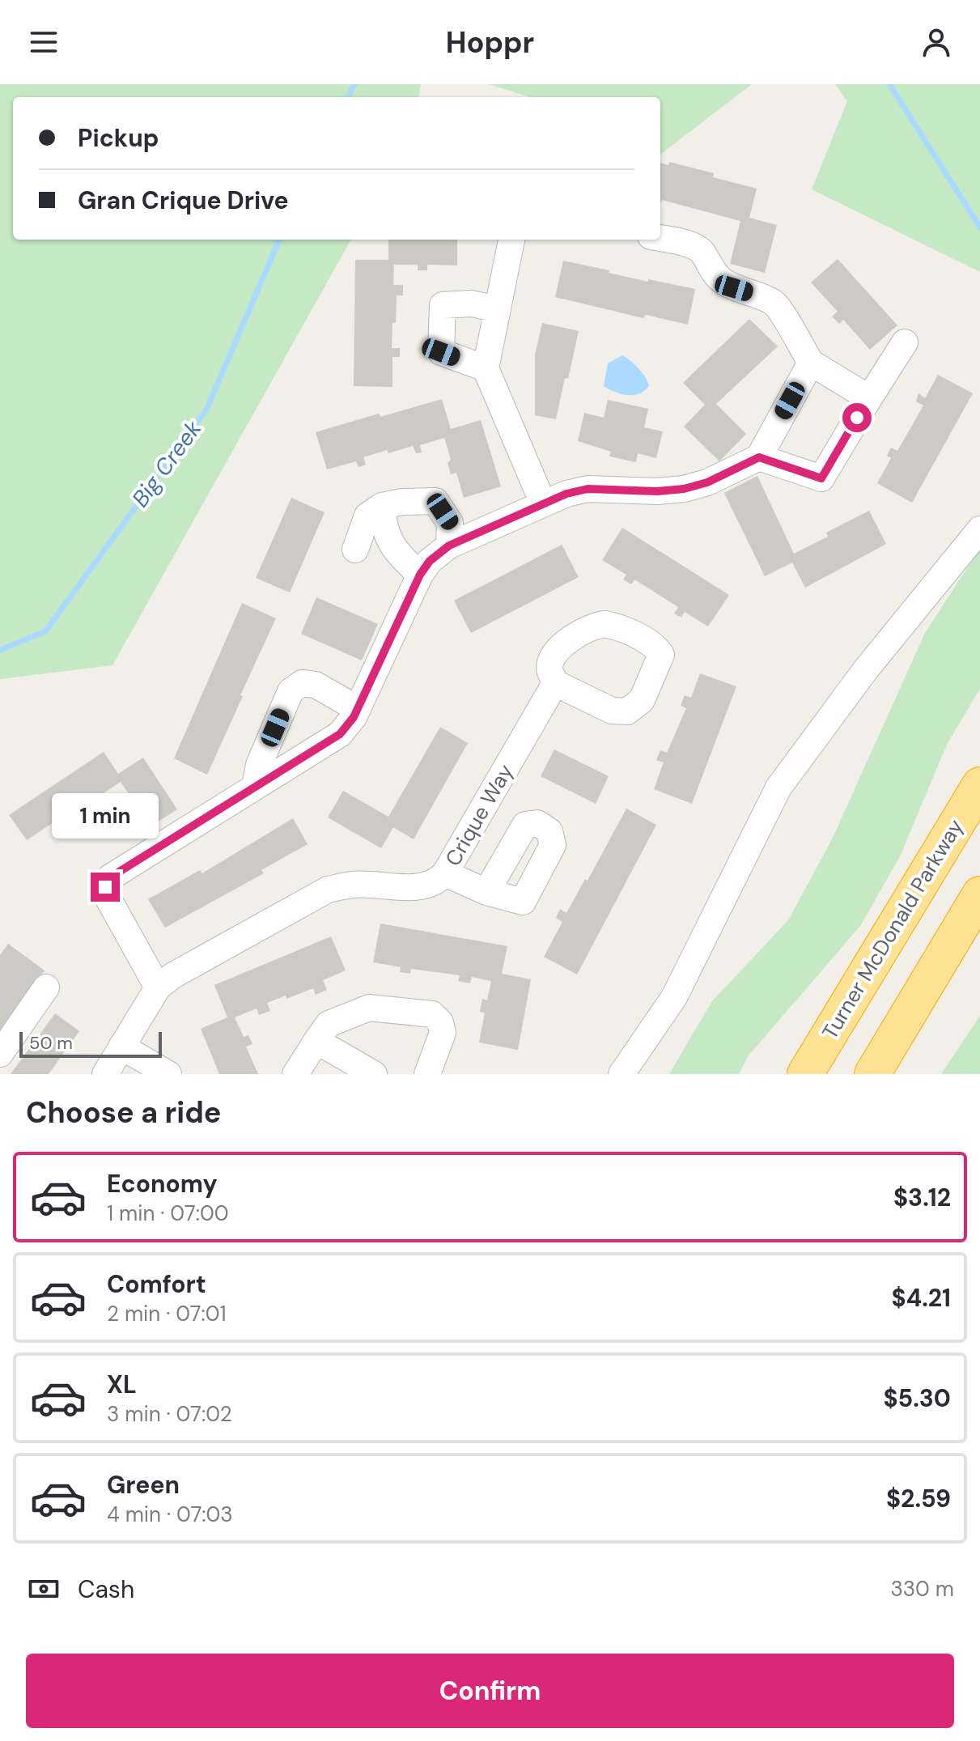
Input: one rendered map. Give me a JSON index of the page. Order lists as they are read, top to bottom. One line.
{"streets":{"highway":["Turner McDonald Parkway"],"street":["Crique Way"]},"water":["Big Creek"],"scale_bar":"50 m","page":{"header":"Hoppr","banner":["Pickup","Gran Crique Drive"],"bubble":"1 min","scale":"50 m","heading":"Choose a ride","list":[{"name":"Economy","note":"1 min · 07:00","value":"$3.12"},{"name":"Comfort","note":"2 min · 07:01","value":"$4.21"},{"name":"XL","note":"3 min · 07:02","value":"$5.30"},{"name":"Green","note":"4 min · 07:03","value":"$2.59"}],"pay":["Cash","330 m"],"buttons":"Confirm"}}
